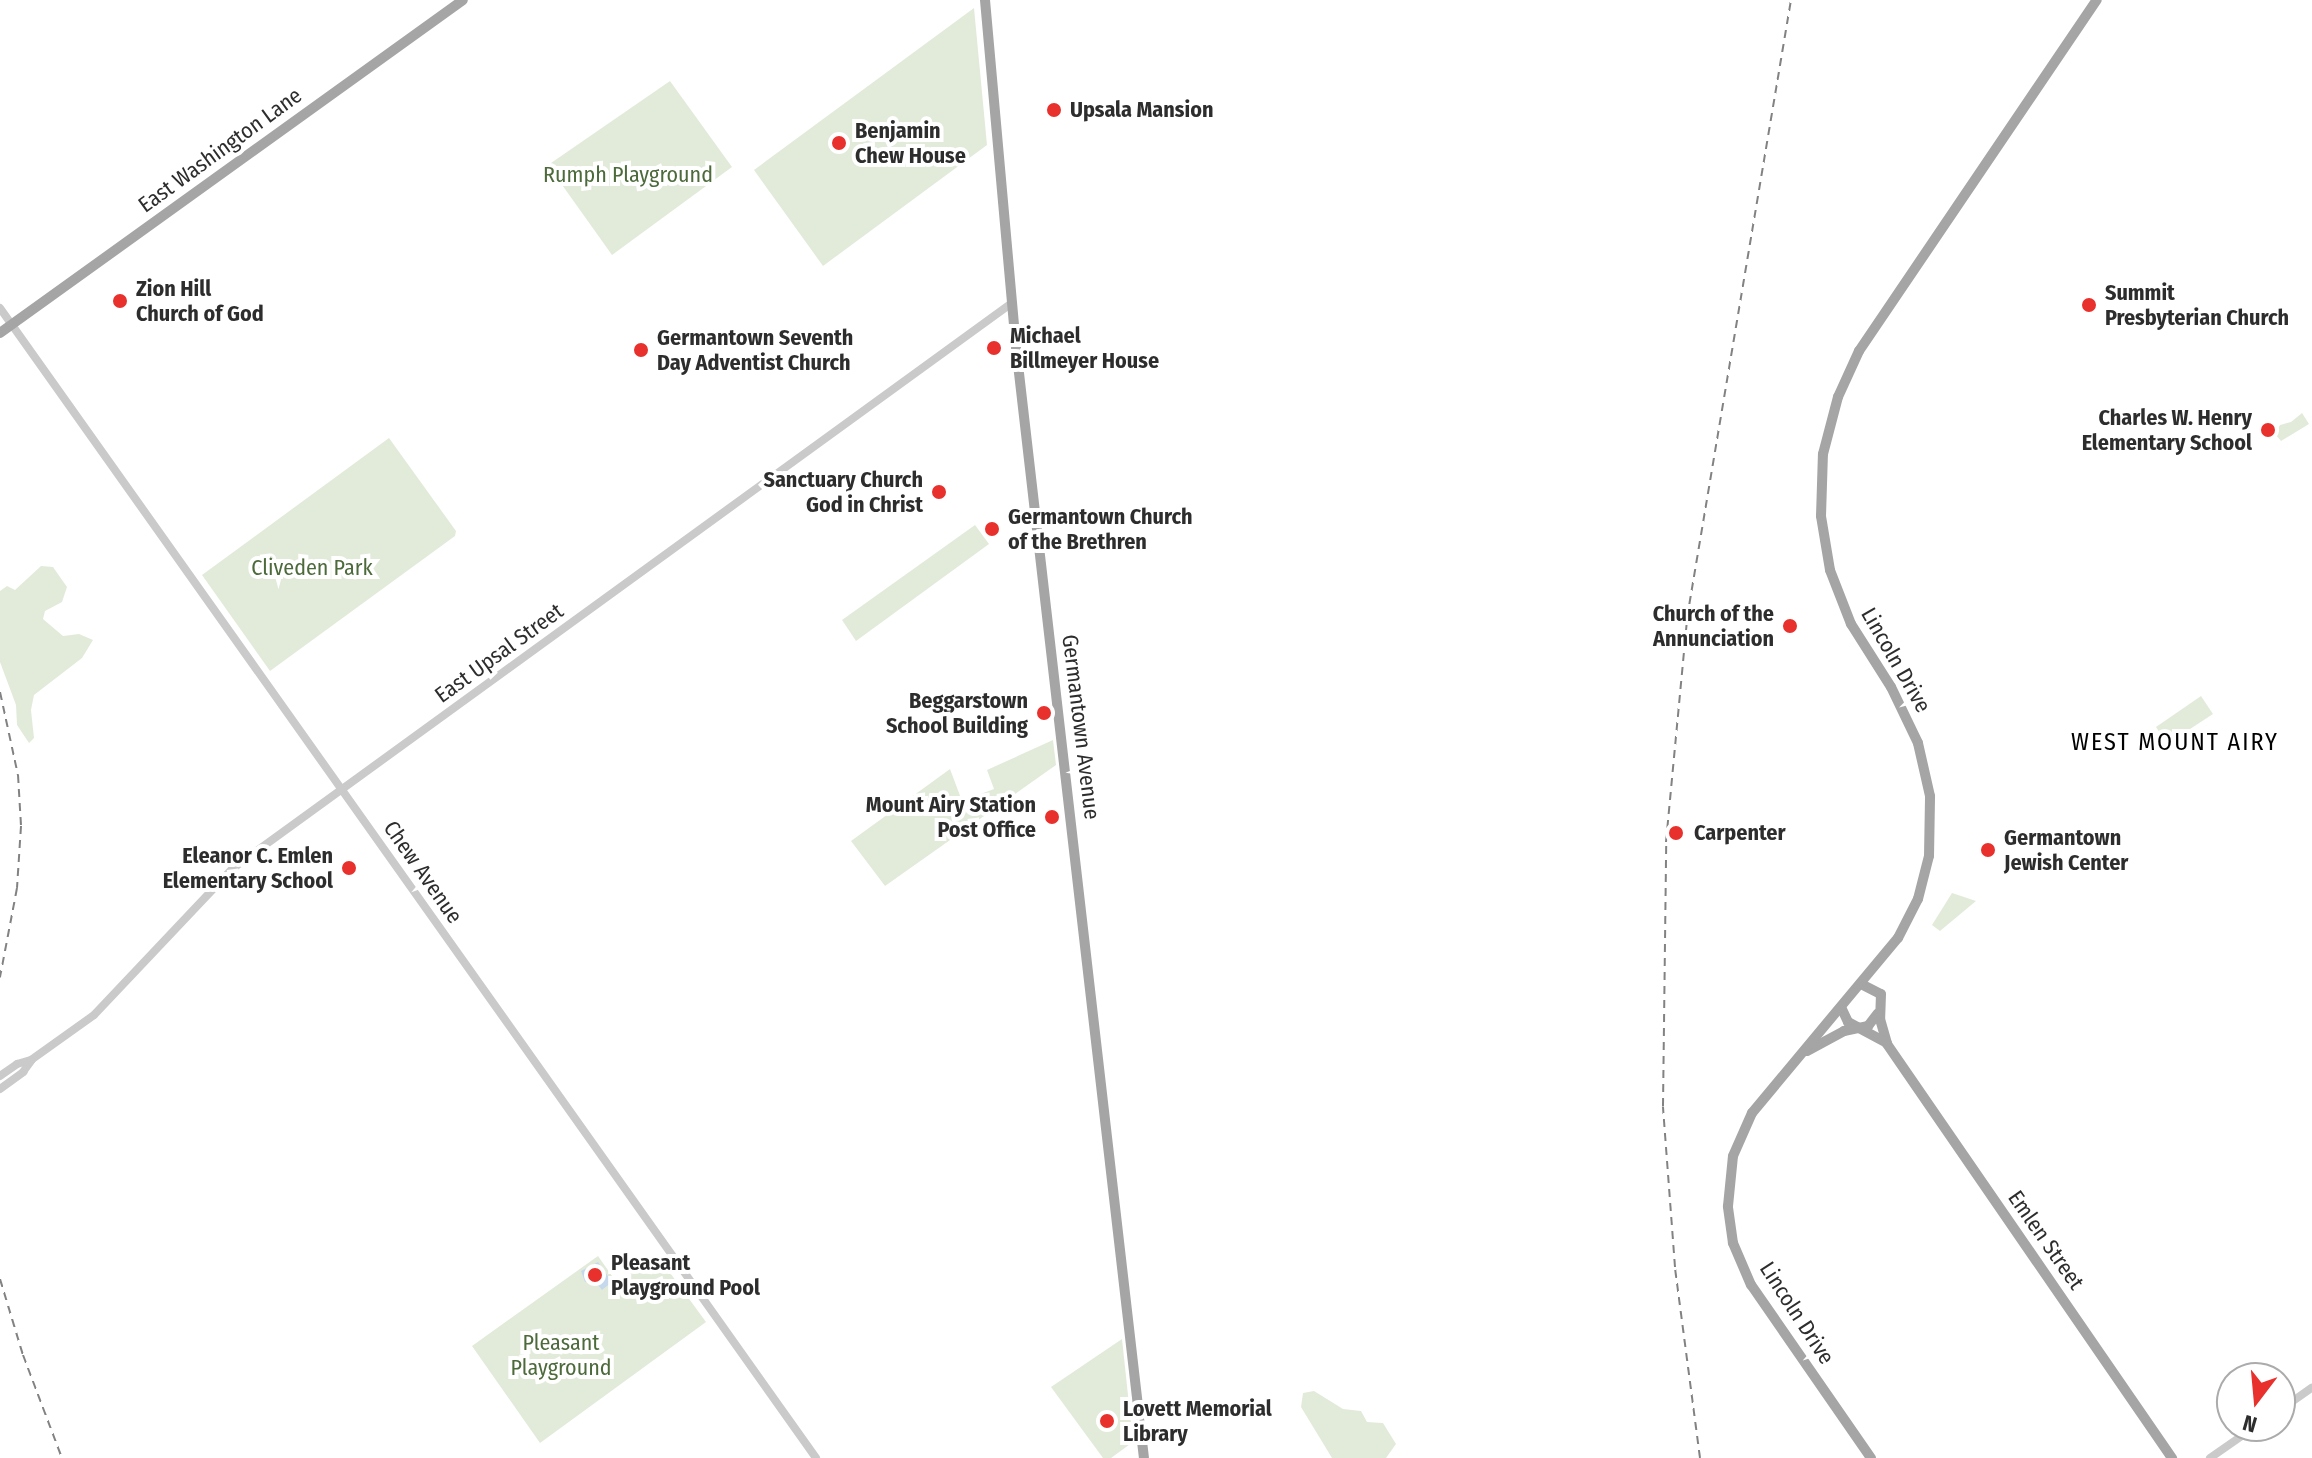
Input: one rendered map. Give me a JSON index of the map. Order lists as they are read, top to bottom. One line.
{"streets":{"main road":["East Washington Lane","Lincoln Drive","Germantown Avenue","Emlen Street"],"street":["East Upsal Street","Chew Avenue"]},"crossings":[["East Washington Lane","Chew Avenue"],["East Upsal Street","Germantown Avenue"],["East Upsal Street","Chew Avenue"],["Lincoln Drive","Emlen Street"]],"districts":["WEST MOUNT AIRY"],"parks":["Rumph Playground","Cliveden Park","Pleasant Playground"],"places":["Upsala Mansion","Benjamin Chew House","Zion Hill Church of God","Summit Presbyterian Church","Michael Billmeyer House","Germantown Seventh Day Adventist Church","Charles W. Henry Elementary School","Sanctuary Church God in Christ","Germantown Church of the Brethren","Church of the Annunciation","Beggarstown School Building","Mount Airy Station Post Office","Carpenter","Germantown Jewish Center","Eleanor C. Emlen Elementary School","Pleasant Playground Pool","Lovett Memorial Library"],"north":"bottom"}
